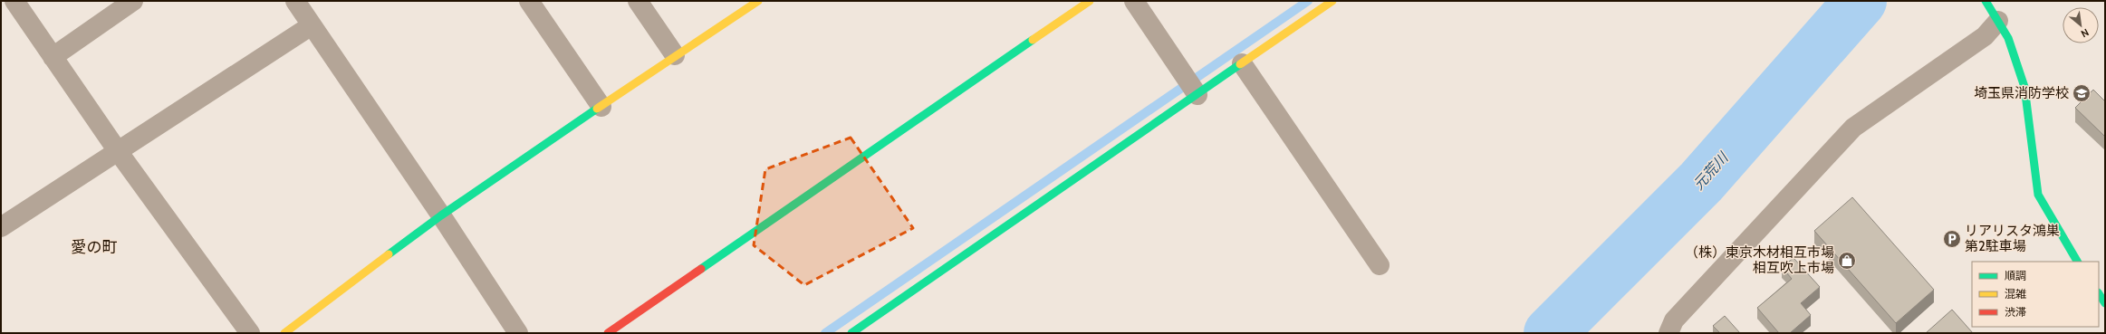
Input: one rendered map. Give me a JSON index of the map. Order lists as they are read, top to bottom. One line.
{"districts":["愛の町"],"water":["元荒川"],"places":{"school or university":["埼玉県消防学校"],"parking":["リアリスタ鴻巣 第2駐車場"],"shop":["（株）東京木材相互市場 相互吹上市場"]},"legend":["順調","混雑","渋滞"],"north":"bottom right"}
